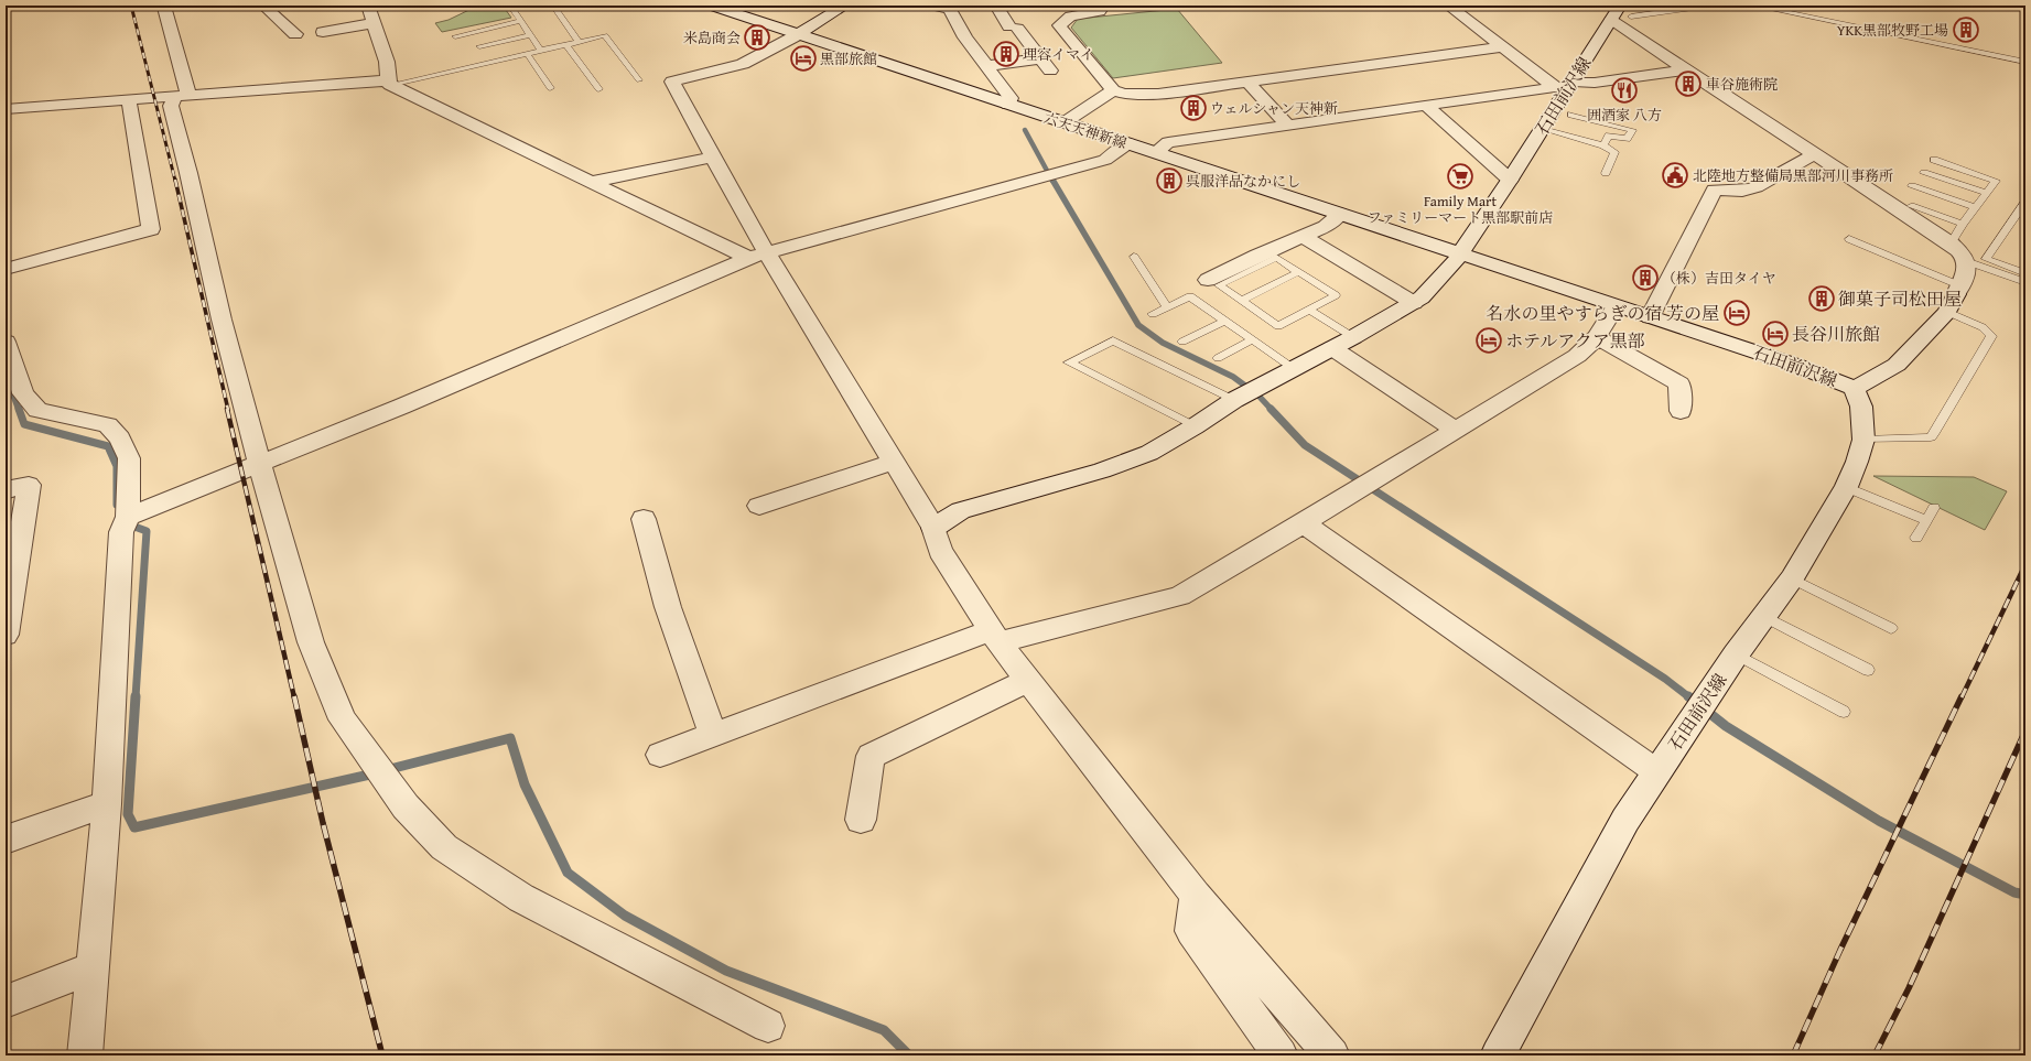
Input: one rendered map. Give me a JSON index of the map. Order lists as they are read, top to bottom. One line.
{"streets":{"street":["石田前沢線","六天天神新線"]},"crossings":[["石田前沢線","六天天神新線"]],"places":{"building":["YKK黒部牧野工場","米島商会","理容イマイ","車谷施術院","ウェルシャン天神新","呉服洋品なかにし","（株）吉田タイヤ","御菓子司松田屋"],"hotel":["黒部旅館","名水の里やすらぎの宿 芳の屋","長谷川旅館","ホテルアクア黒部"],"restaurant":["囲酒家 八方"],"public building":["北陸地方整備局黒部河川事務所"],"supermarket":["Family Mart ファミリーマート黒部駅前店"]}}
